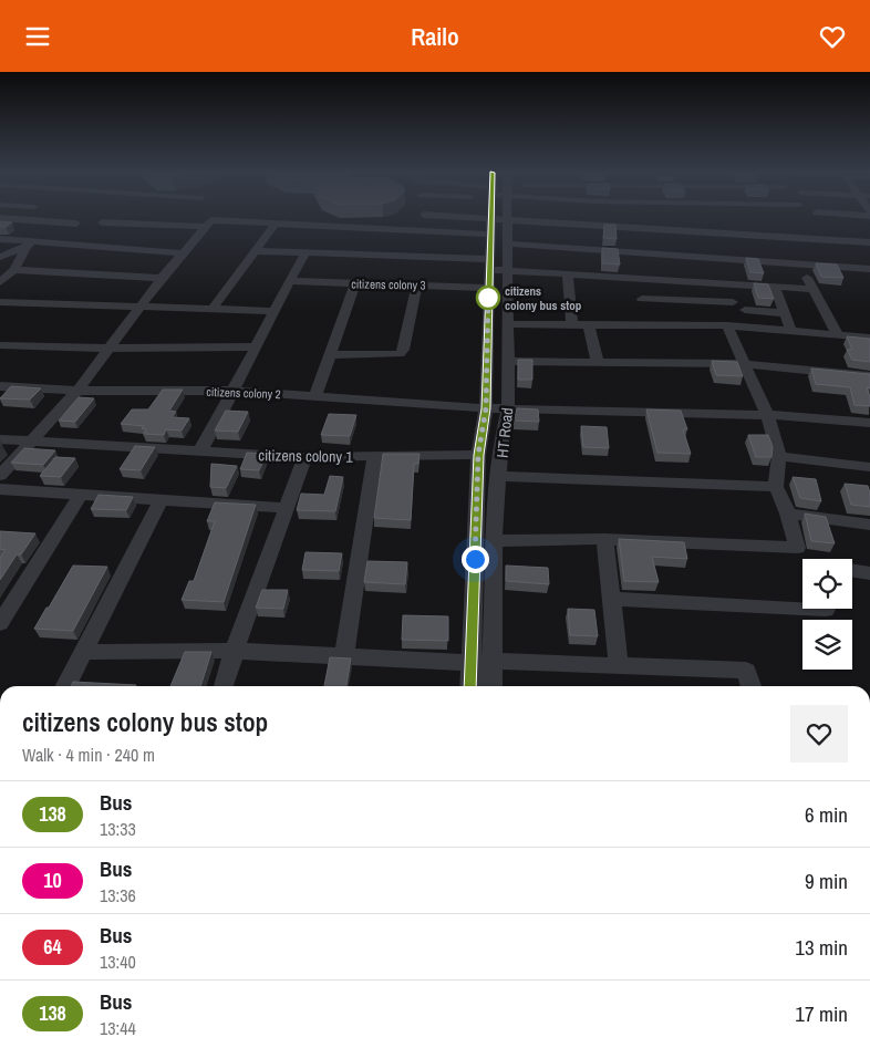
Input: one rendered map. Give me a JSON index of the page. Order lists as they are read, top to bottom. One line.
{"streets":{"street":["citizens colony 3","citizens colony 2","HT Road","citizens colony 1"]},"crossings":[["citizens colony 3","HT Road"],["citizens colony 2","HT Road"],["HT Road","citizens colony 1"]],"places":["citizens colony bus stop"],"lines":["bus line 138"],"page":{"header":"Railo","heading":["citizens colony bus stop","Walk · 4 min · 240 m"],"list":[{"mark":"138","name":"Bus","note":"13:33","value":"6 min"},{"mark":"10","name":"Bus","note":"13:36","value":"9 min"},{"mark":"64","name":"Bus","note":"13:40","value":"13 min"},{"mark":"138","name":"Bus","note":"13:44","value":"17 min"}]}}
